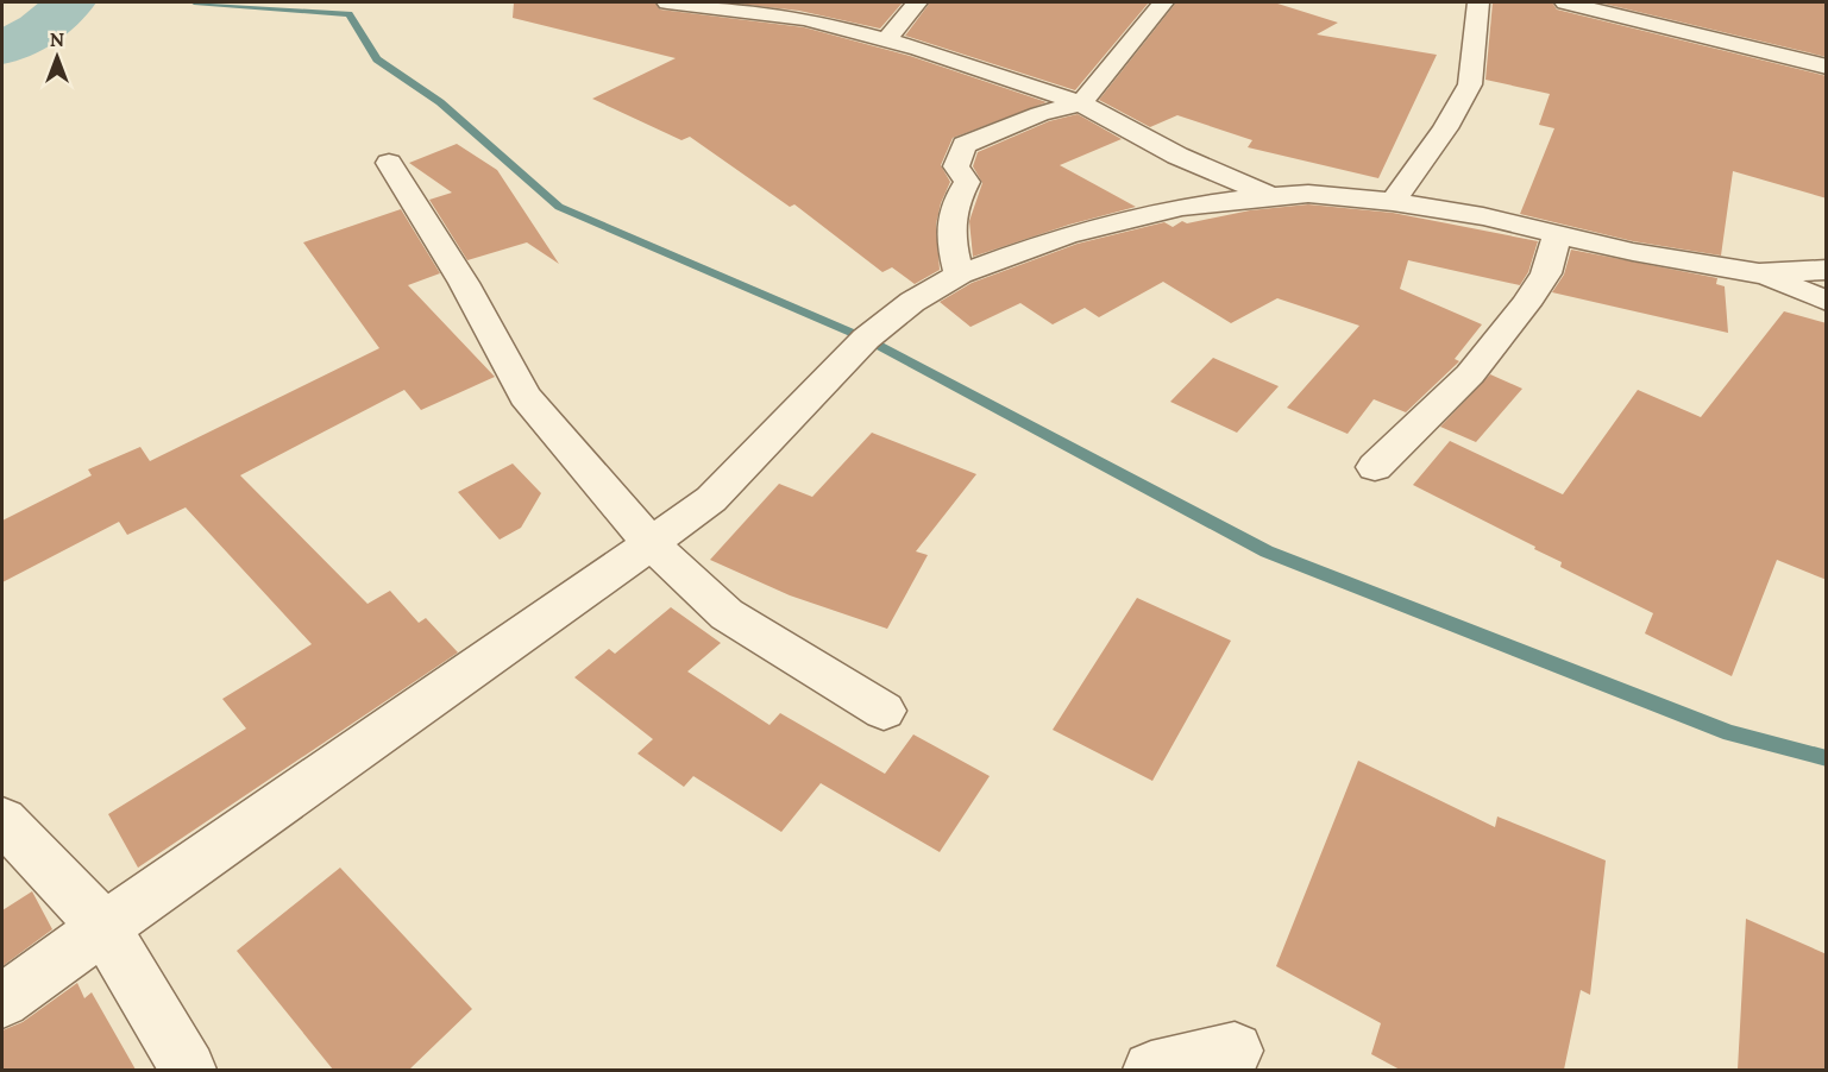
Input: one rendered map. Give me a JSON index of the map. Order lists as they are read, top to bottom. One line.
{"north":"top"}
